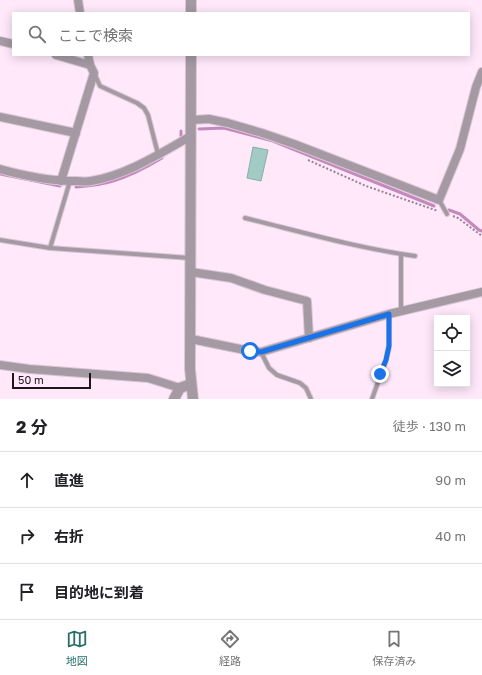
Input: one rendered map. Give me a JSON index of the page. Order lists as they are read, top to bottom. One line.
{"scale_bar":"50 m","page":{"search":"ここで検索","scale":"50 m","heading":["2 分","徒歩 · 130 m"],"list":[["直進","90 m"],["右折","40 m"],"目的地に到着"],"nav":["地図","経路","保存済み"]}}
